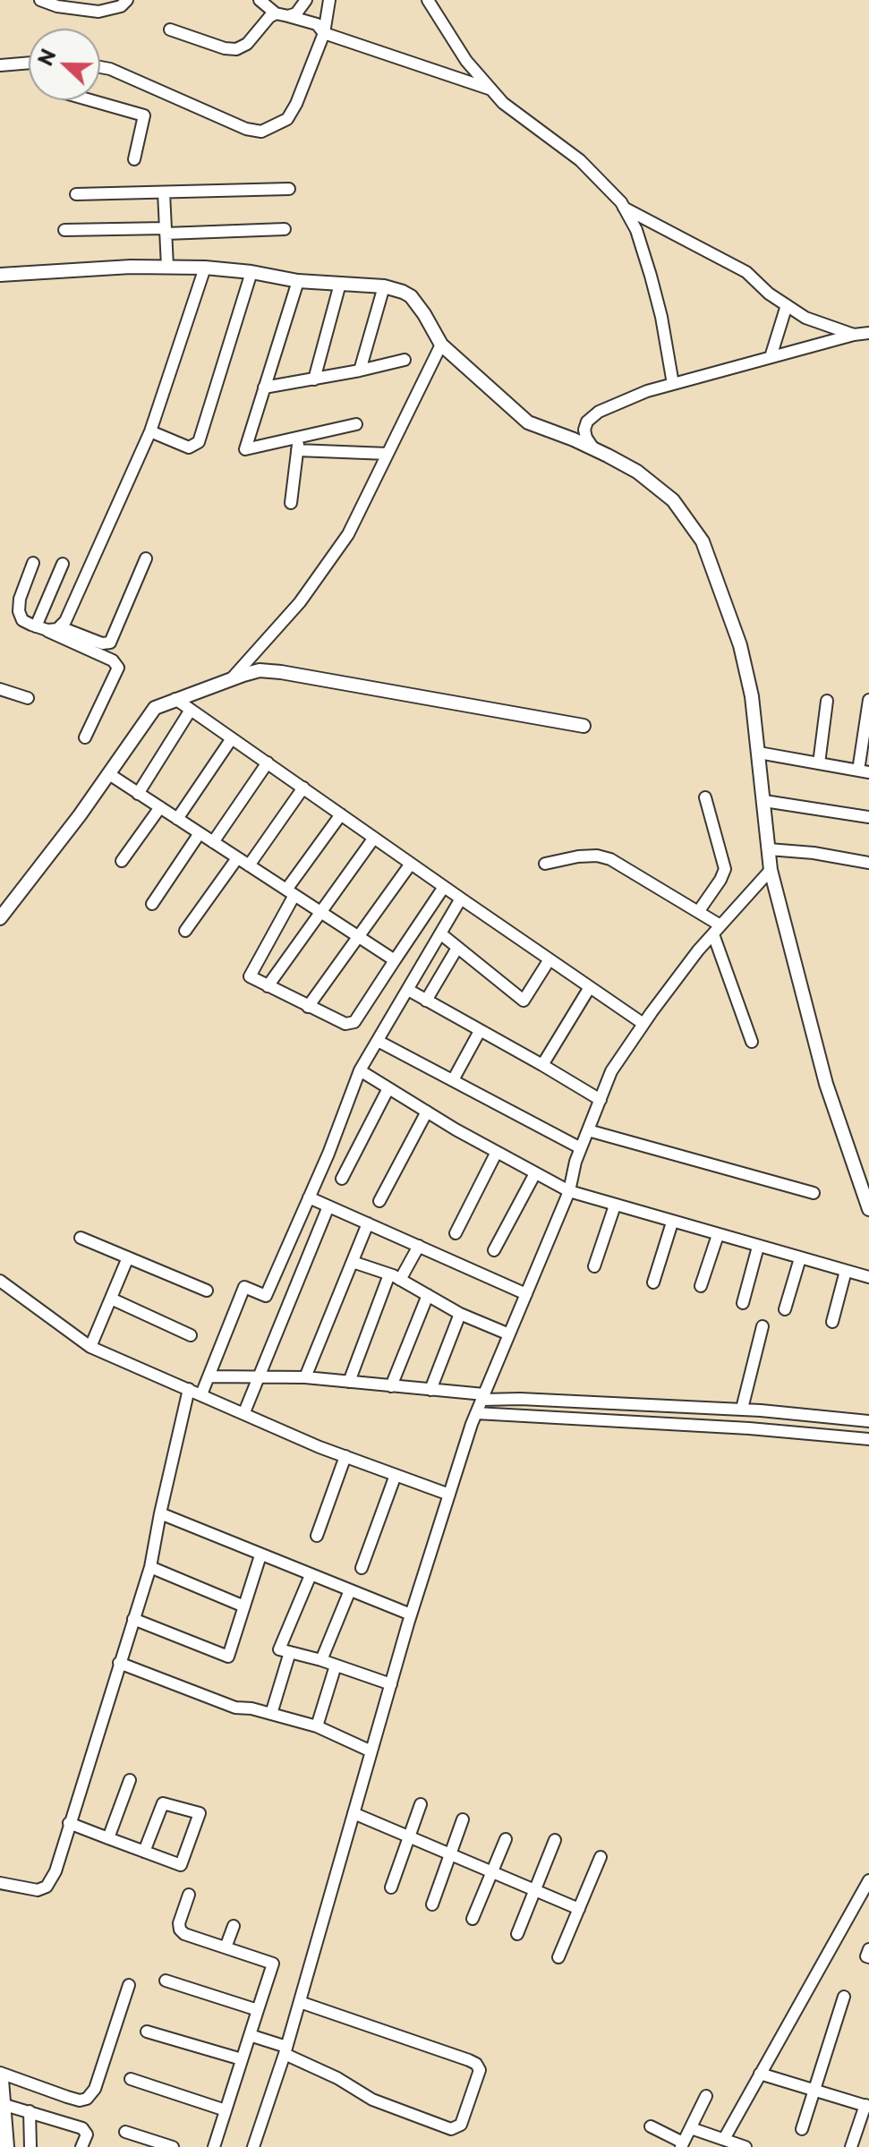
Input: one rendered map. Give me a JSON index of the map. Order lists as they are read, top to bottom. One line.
{"north":"left"}
